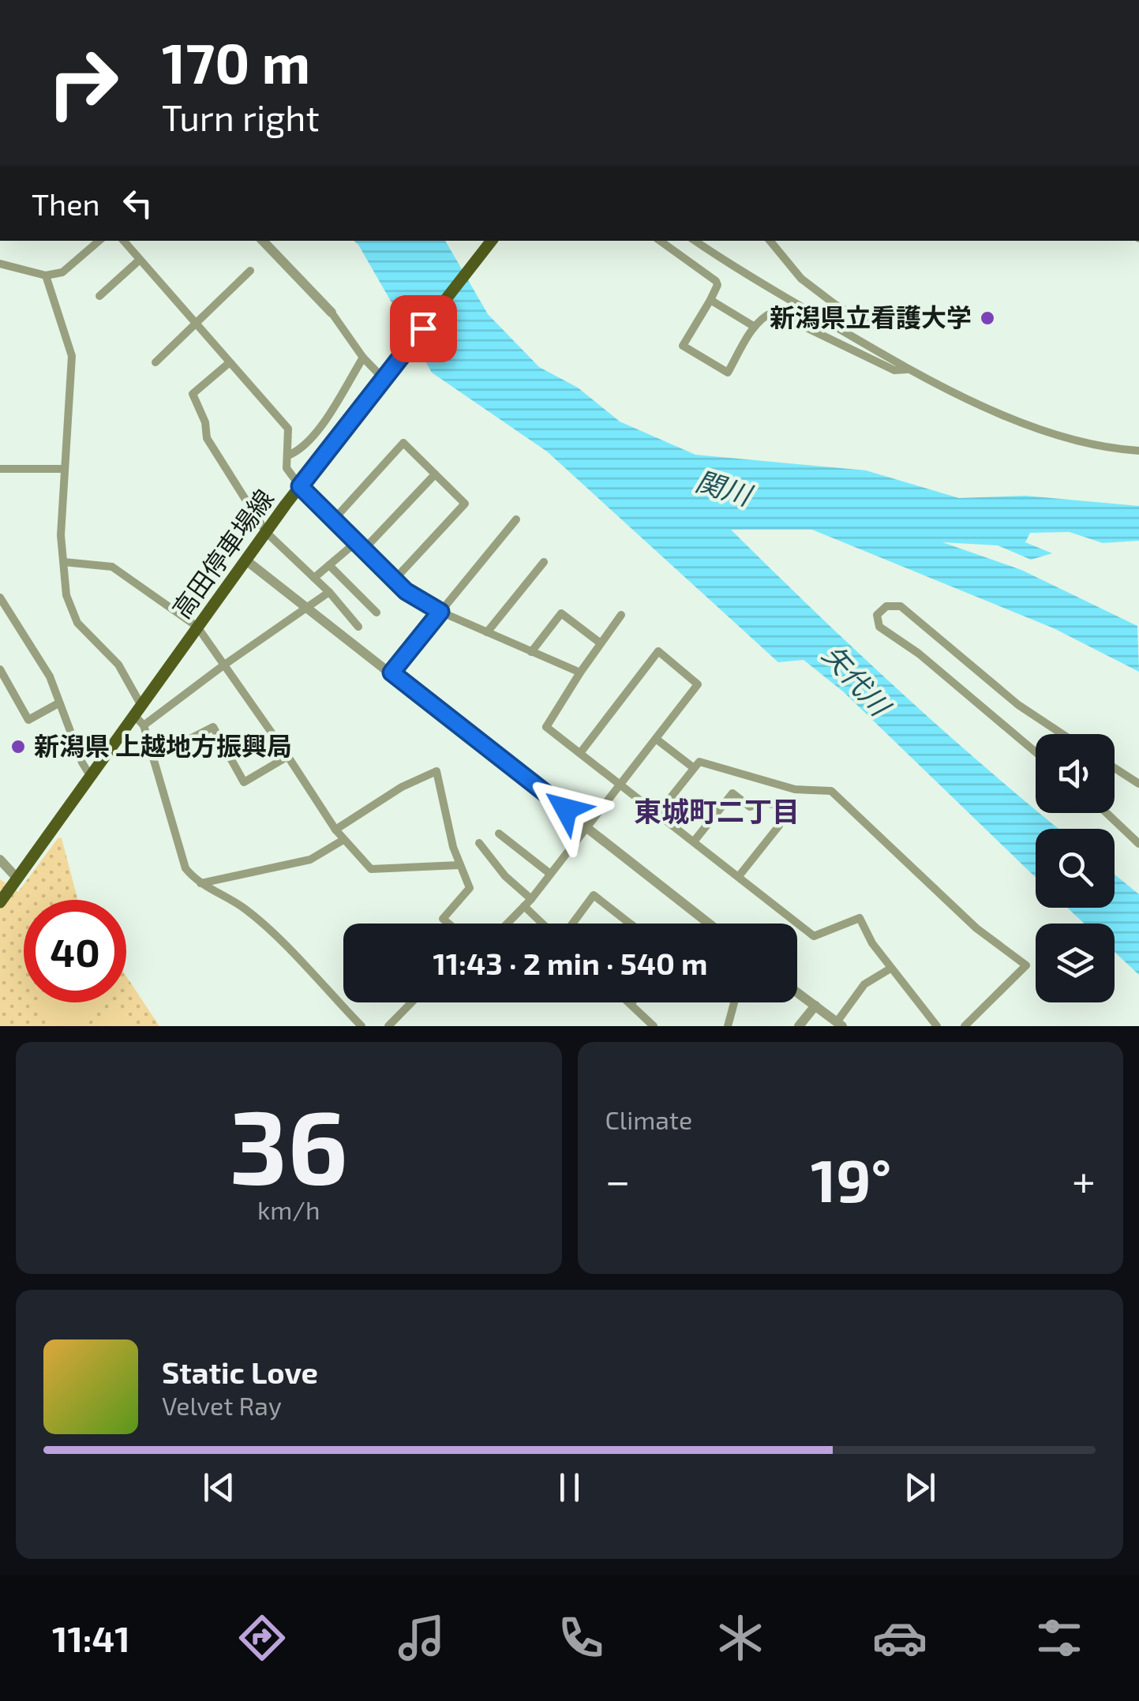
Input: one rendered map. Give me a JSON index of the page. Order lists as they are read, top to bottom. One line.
{"streets":{"main road":["高田停車場線"]},"districts":["東城町二丁目"],"water":["関川","矢代川"],"places":["新潟県立看護大学","新潟県 上越地方振興局"],"page":{"turn":["170 m","Turn right"],"then":"Then","limit":"40","trip":"11:43 · 2 min · 540 m","tile":[["36","km/h"],"Climate"],"heat":["−","19°","+"],"song":["Static Love","Velvet Ray"],"tabs":"11:41"}}
